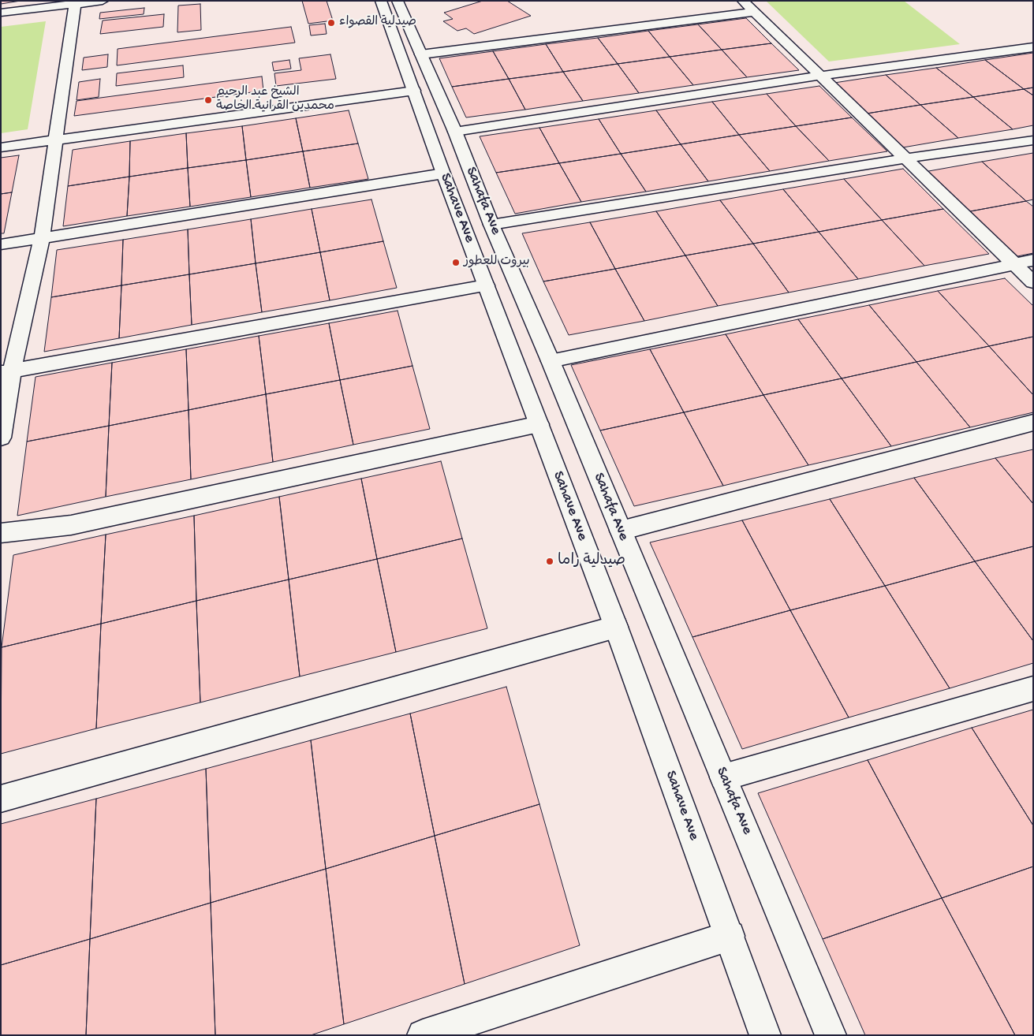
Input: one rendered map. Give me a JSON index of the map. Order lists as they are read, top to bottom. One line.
{"streets":{"street":["Sahafa Ave","Sahave Ave"]},"places":["صيدلية القصواء","الشيخ عبد الرحيم محمدين القرانية الخاصة","بيروت للعطور","صيدلية راما"]}
